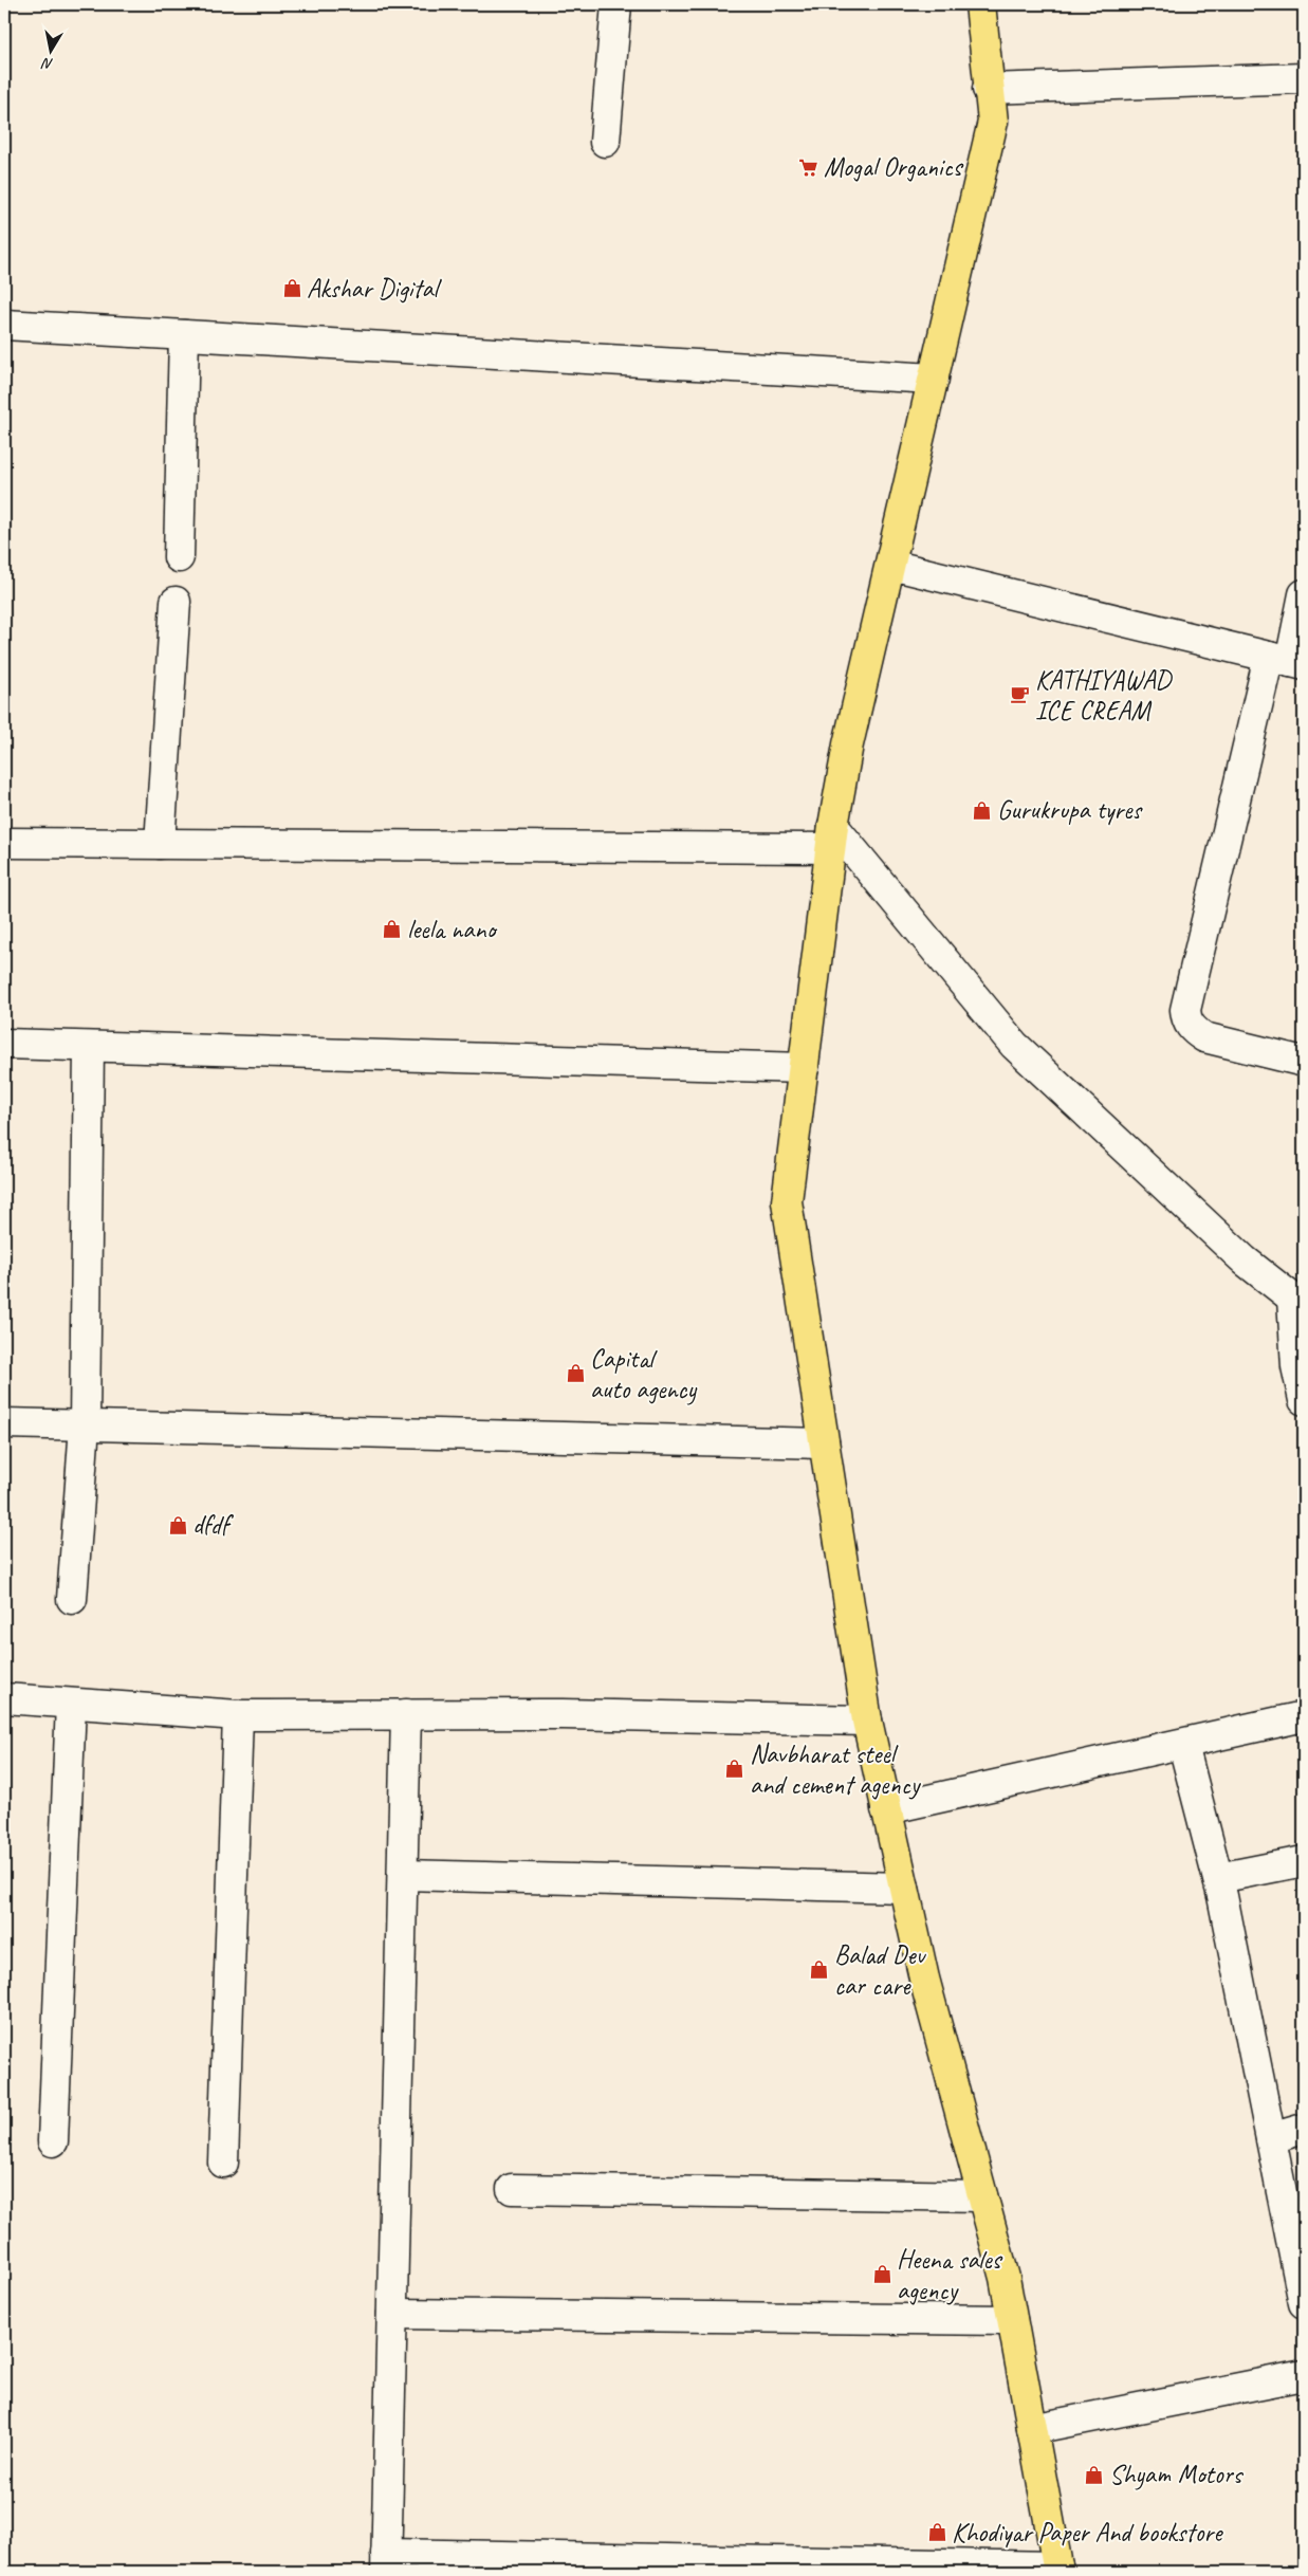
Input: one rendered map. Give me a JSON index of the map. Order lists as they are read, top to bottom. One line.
{"places":{"supermarket":["Mogal Organics"],"shop":["Akshar Digital","Gurukrupa tyres","leela nano","Capital auto agency","dfdf","Navbharat steel and cement agency","Balad Dev car care","Heena sales agency","Shyam Motors","Khodiyar Paper And bookstore"],"cafe":["KATHIYAWAD ICE CREAM"]},"north":"bottom"}
